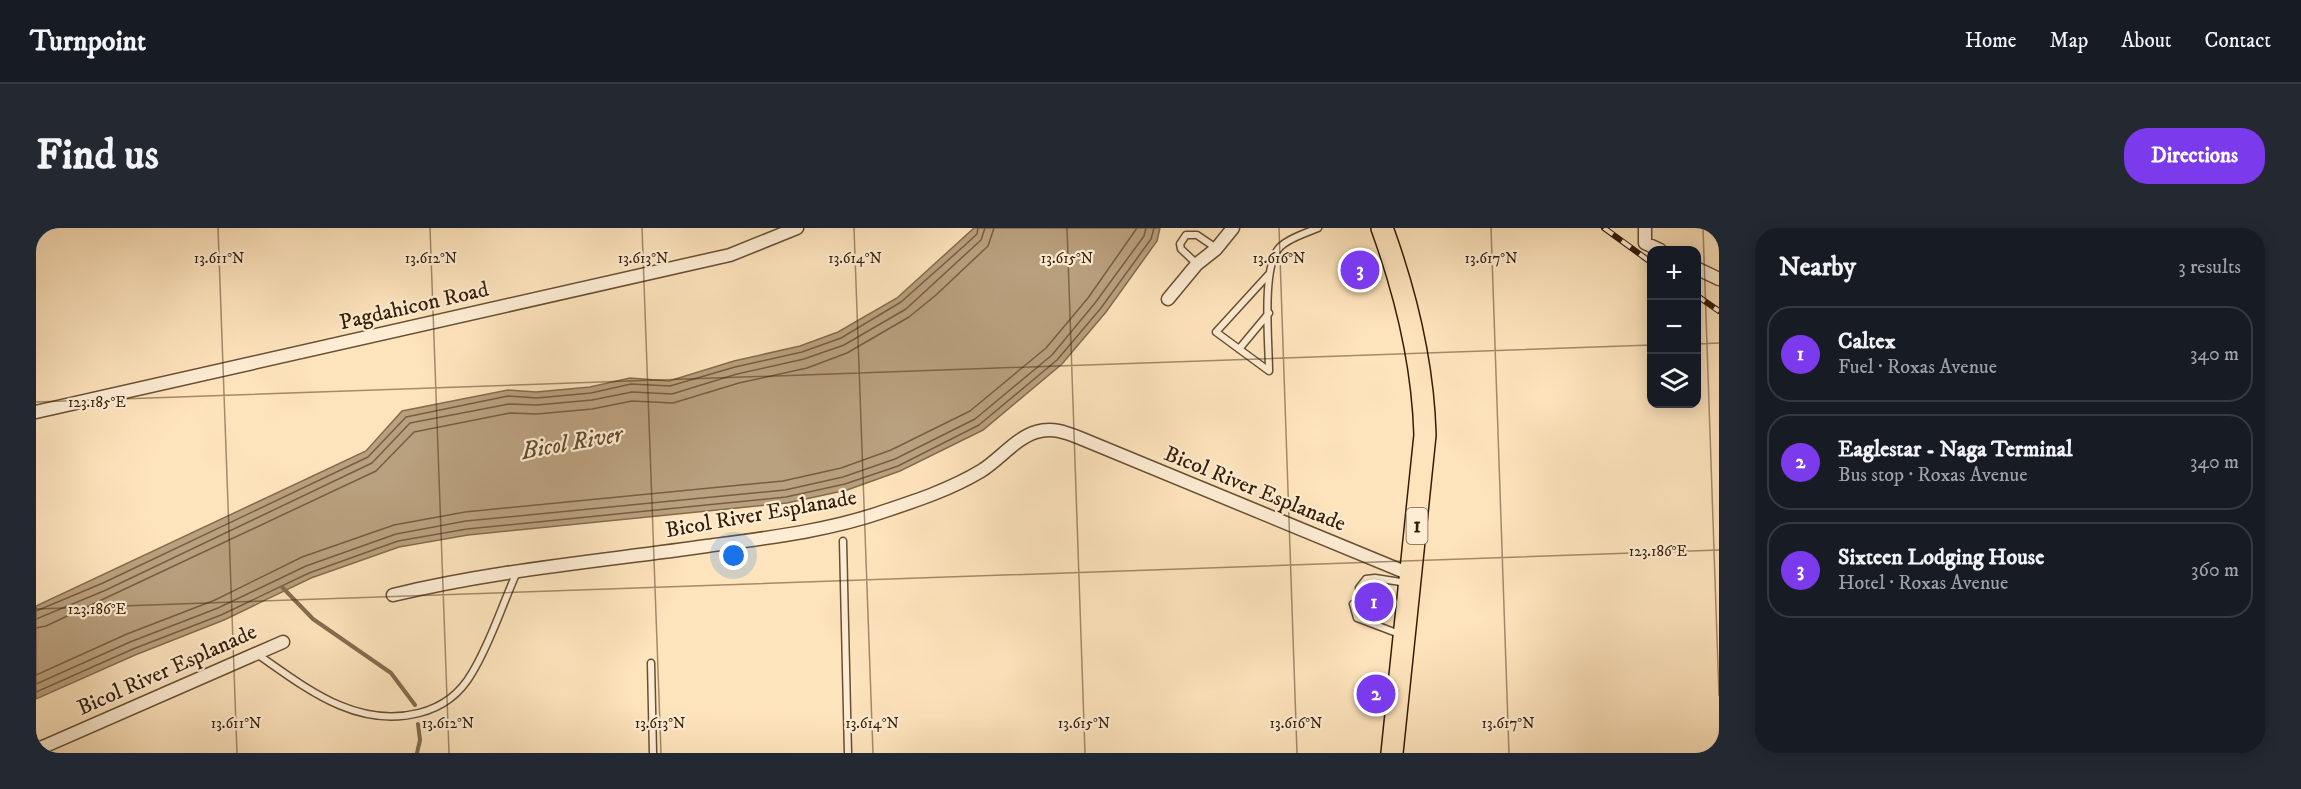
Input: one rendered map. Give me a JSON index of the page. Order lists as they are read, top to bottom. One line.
{"streets":{"highway":["1"],"street":["Pagdahicon Road","Bicol River Esplanade"]},"crossings":[["Bicol River Esplanade","1"]],"water":["Bicol River"],"page":{"header":"Turnpoint","nav":["Home","Map","About","Contact"],"buttons":"Directions","title":"Find us","heading":["Nearby","3 results"],"map_buttons":["+","−"],"pins":["3","1","2"],"list":[{"mark":"1","name":"Caltex","note":"Fuel · Roxas Avenue","value":"340 m"},{"mark":"2","name":"Eaglestar - Naga Terminal","note":"Bus stop · Roxas Avenue","value":"340 m"},{"mark":"3","name":"Sixteen Lodging House","note":"Hotel · Roxas Avenue","value":"360 m"}]},"coordinates":["13.611°N","13.612°N","13.613°N","13.614°N","13.615°N","13.616°N","13.617°N","123.185°E","123.186°E"]}
